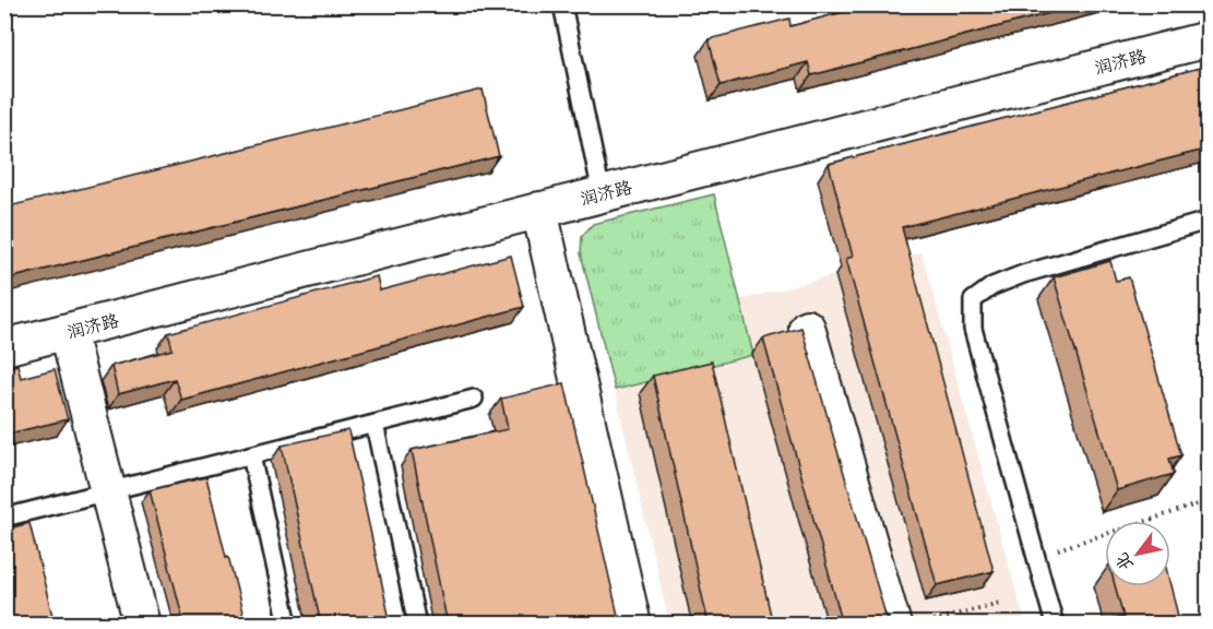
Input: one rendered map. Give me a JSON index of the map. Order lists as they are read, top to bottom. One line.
{"streets":{"street":["润济路"]},"north":"bottom left"}
